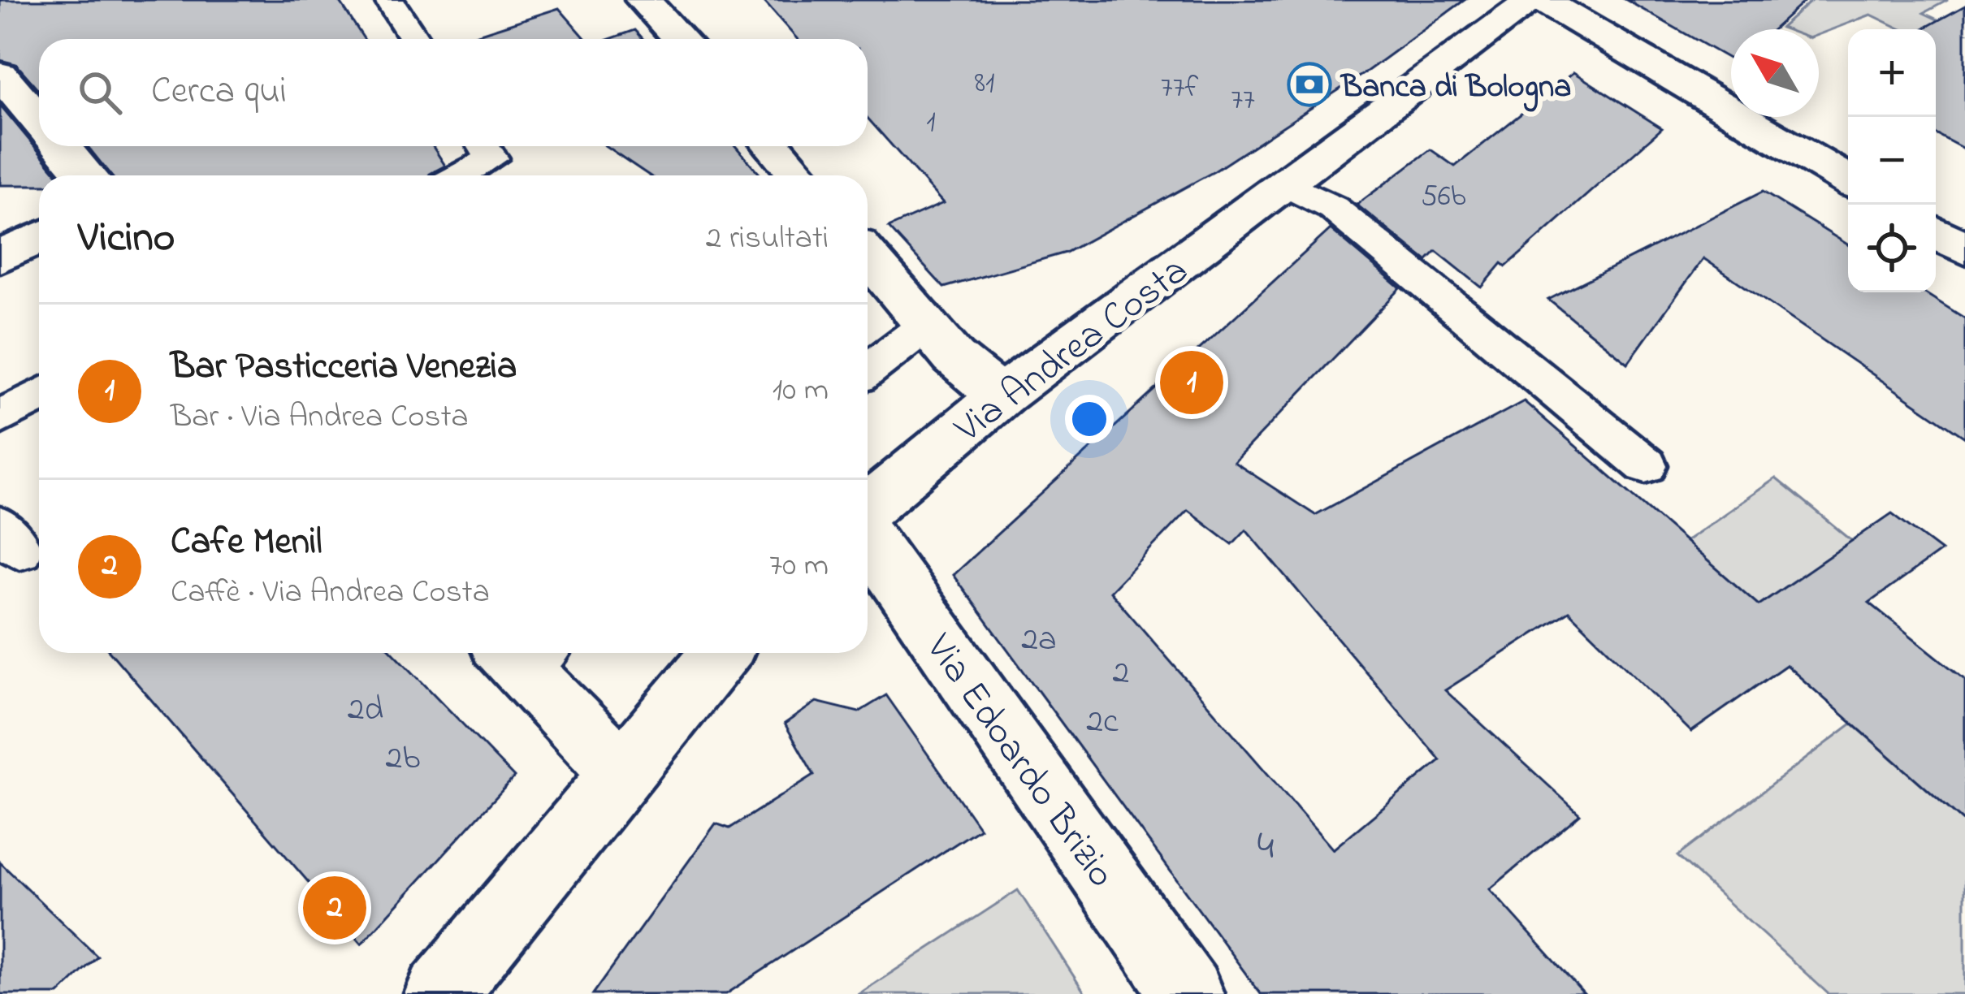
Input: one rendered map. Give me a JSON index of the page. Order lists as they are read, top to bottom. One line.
{"streets":{"street":["Via Andrea Costa","Via Edoardo Brizio"]},"places":{"bank":["Banca di Bologna"]},"house_numbers":["81","77f","77","1","56b","2a","2","2d","2c","2b","4"],"north":"top left","page":{"map_buttons":["+","−"],"search":"Cerca qui","heading":["Vicino","2 risultati"],"list":[{"mark":"1","name":"Bar Pasticceria Venezia","note":"Bar · Via Andrea Costa","value":"10 m"},{"mark":"2","name":"Cafe Menil","note":"Caffè · Via Andrea Costa","value":"70 m"}],"pins":["1","2"]}}
